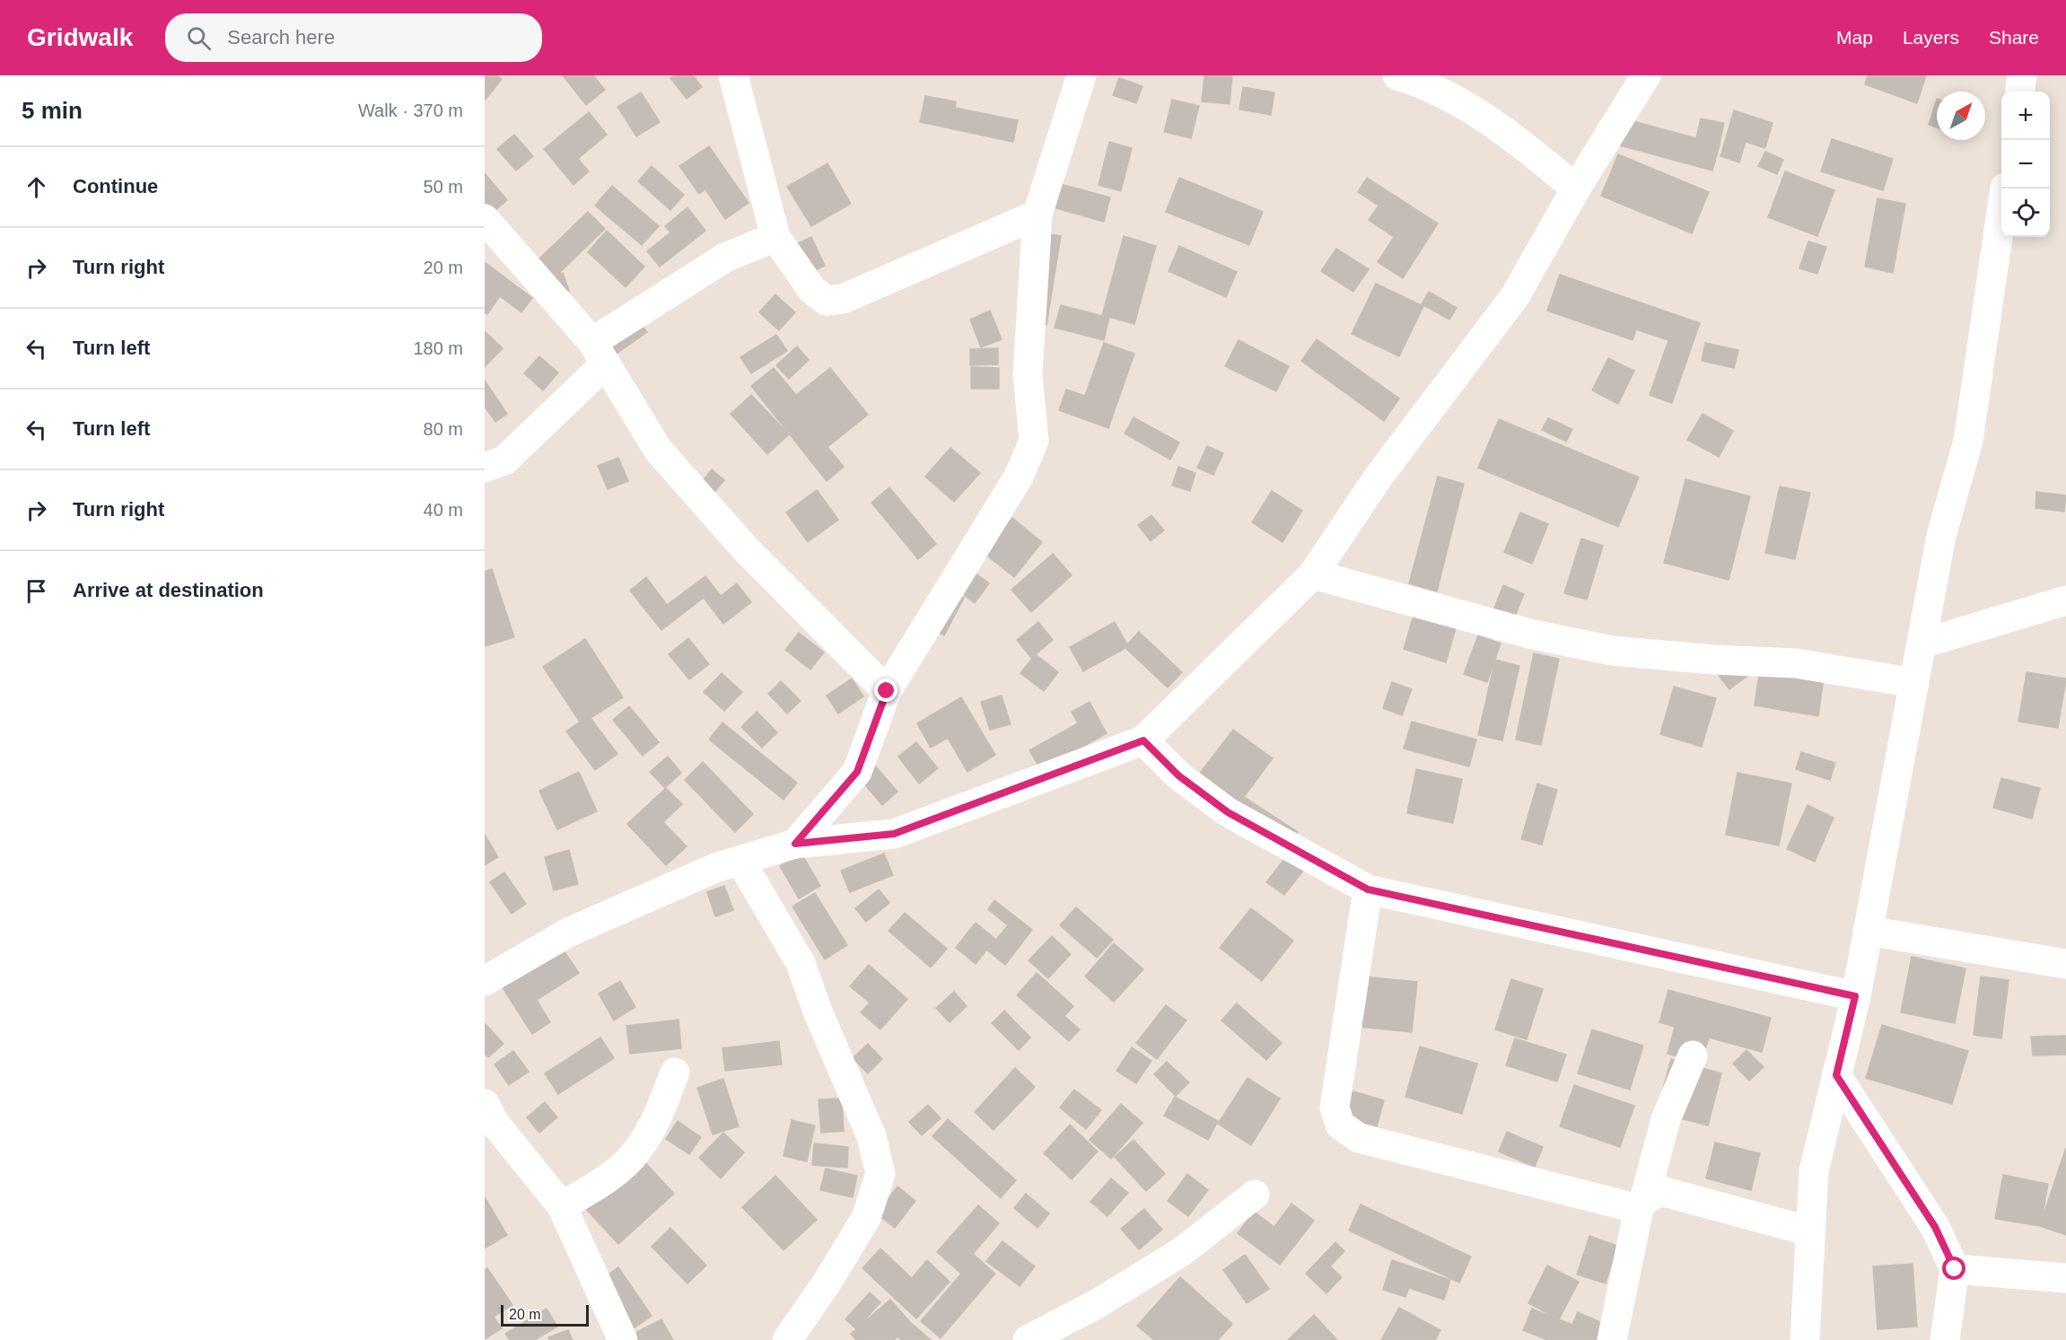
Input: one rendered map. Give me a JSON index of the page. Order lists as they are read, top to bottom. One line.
{"scale_bar":"20 m","north":"top right","page":{"header":"Gridwalk","search":"Search here","nav":["Map","Layers","Share"],"heading":["5 min","Walk · 370 m"],"map_buttons":["+","−"],"list":[["Continue","50 m"],["Turn right","20 m"],["Turn left","180 m"],["Turn left","80 m"],["Turn right","40 m"],"Arrive at destination"],"scale":"20 m"}}
